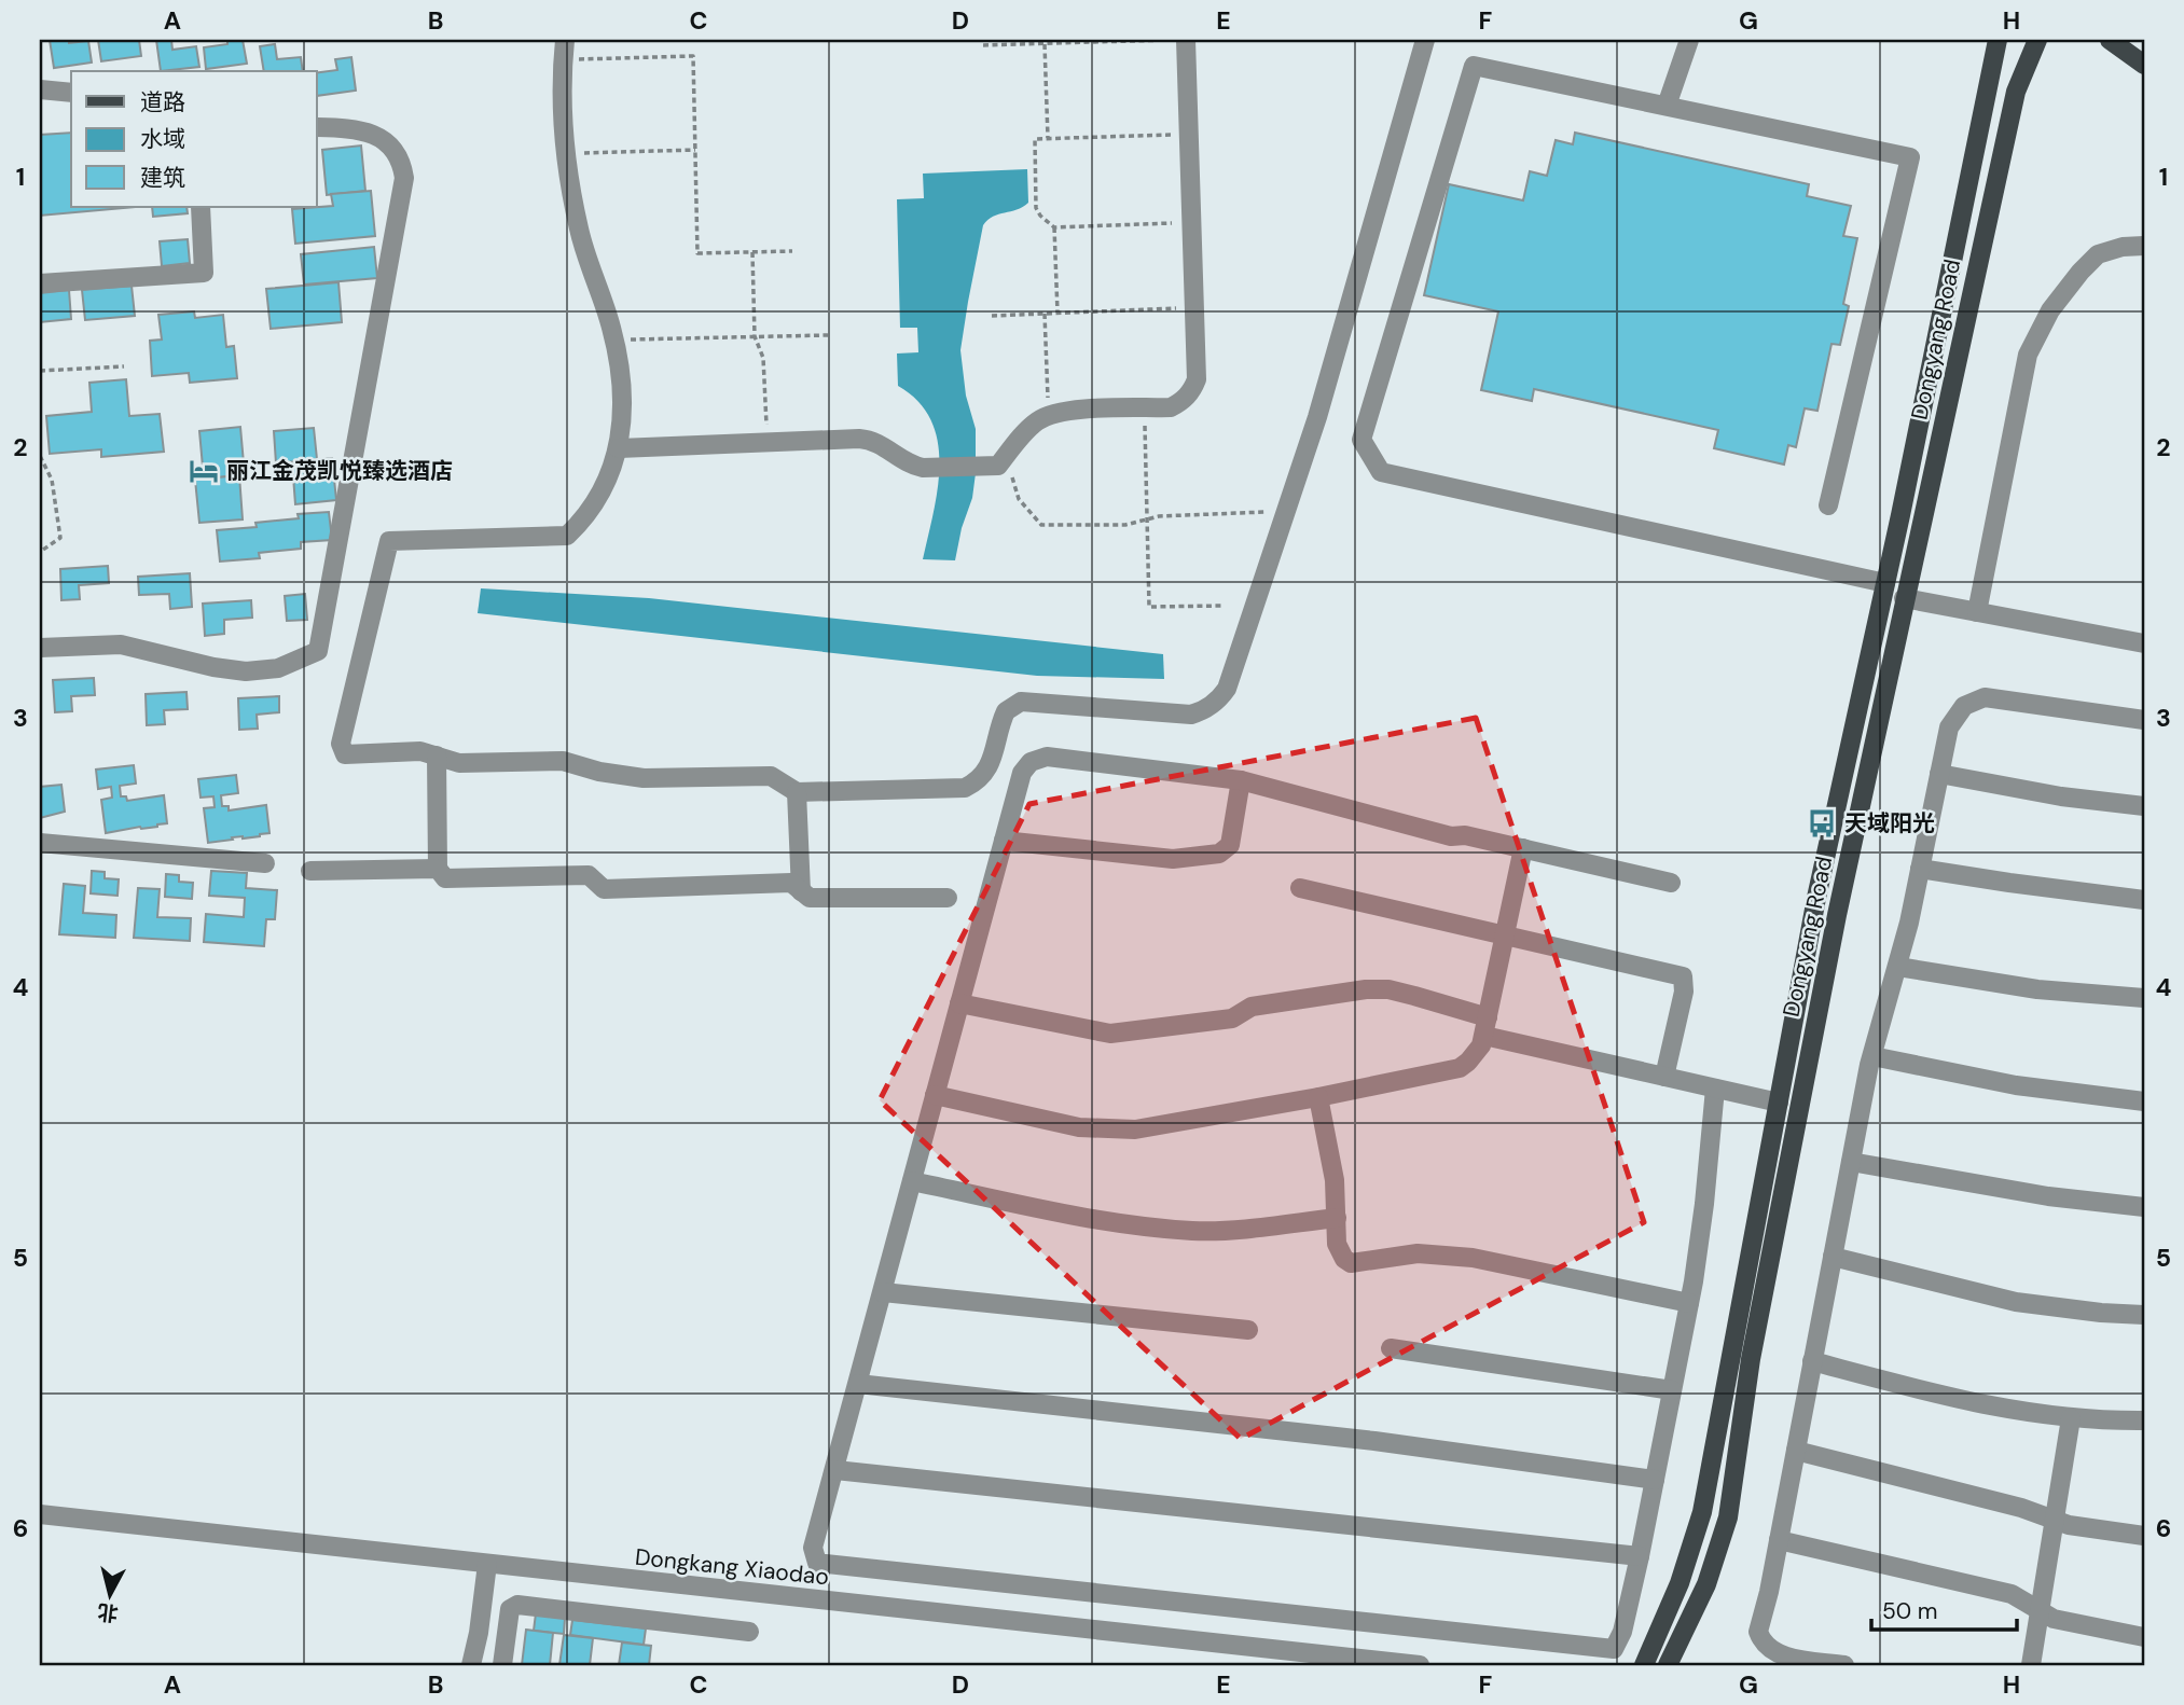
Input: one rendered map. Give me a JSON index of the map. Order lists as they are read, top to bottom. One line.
{"streets":{"main road":["Dongyang Road"],"street":["Dongkang Xiaodao"]},"places":{"hotel":["丽江金茂凯悦臻选酒店"],"bus stop":["天域阳光"]},"legend":["道路","水域","建筑"],"scale_bar":"50 m","north":"bottom","grid":{"columns":["A","B","C","D","E","F","G","H"],"rows":["1","2","3","4","5","6"]}}
